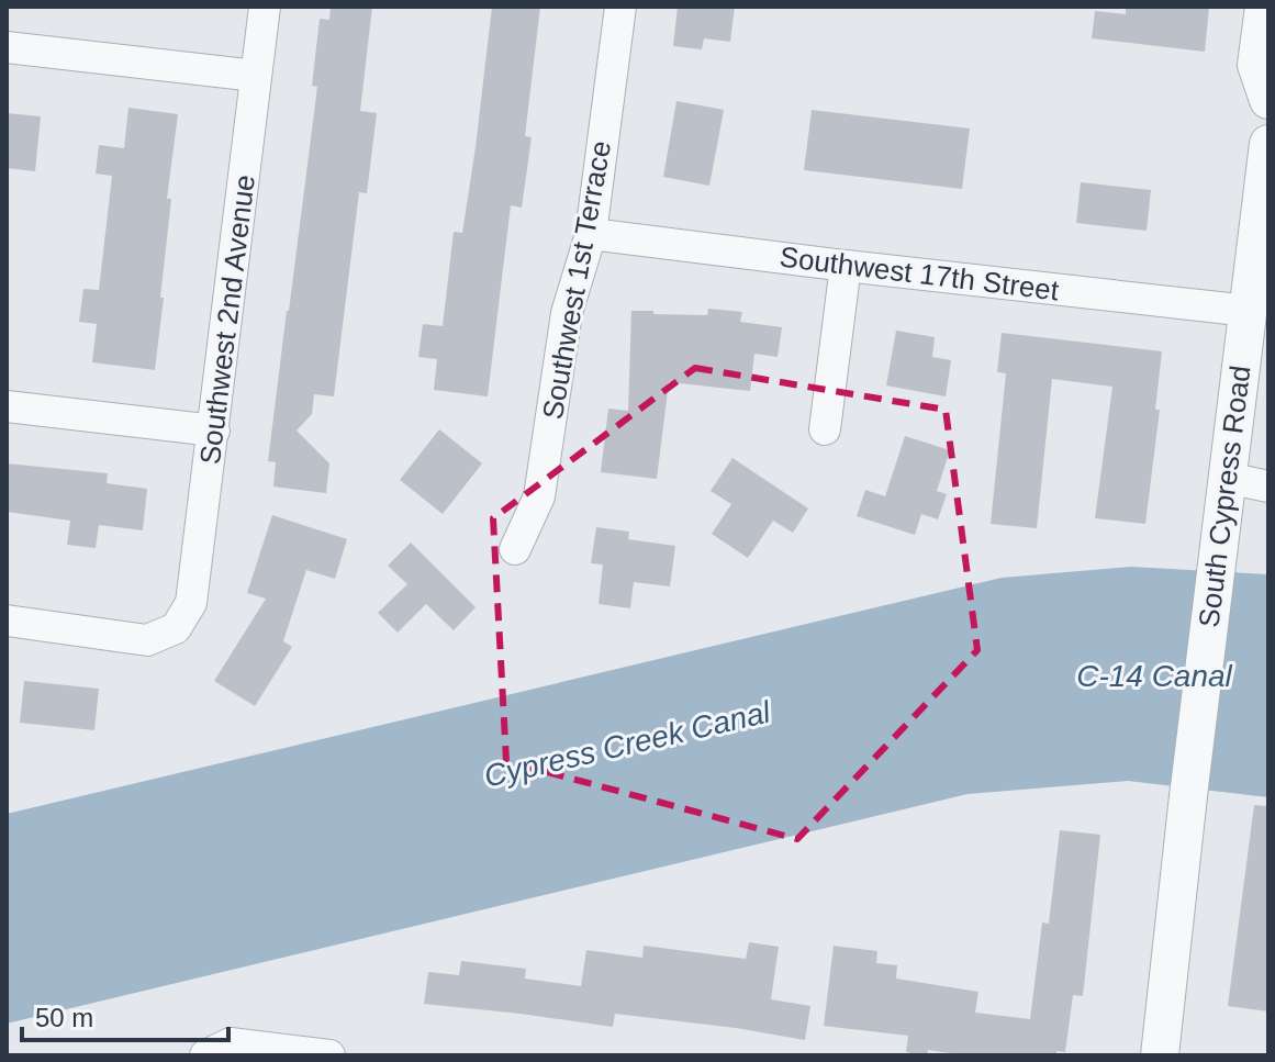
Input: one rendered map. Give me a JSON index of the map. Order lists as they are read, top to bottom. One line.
{"streets":{"street":["Southwest 17th Street","Southwest 1st Terrace","Southwest 2nd Avenue","South Cypress Road"]},"crossings":[["Southwest 17th Street","Southwest 1st Terrace"],["Southwest 17th Street","South Cypress Road"]],"water":["C-14 Canal","Cypress Creek Canal"],"scale_bar":"50 m"}
